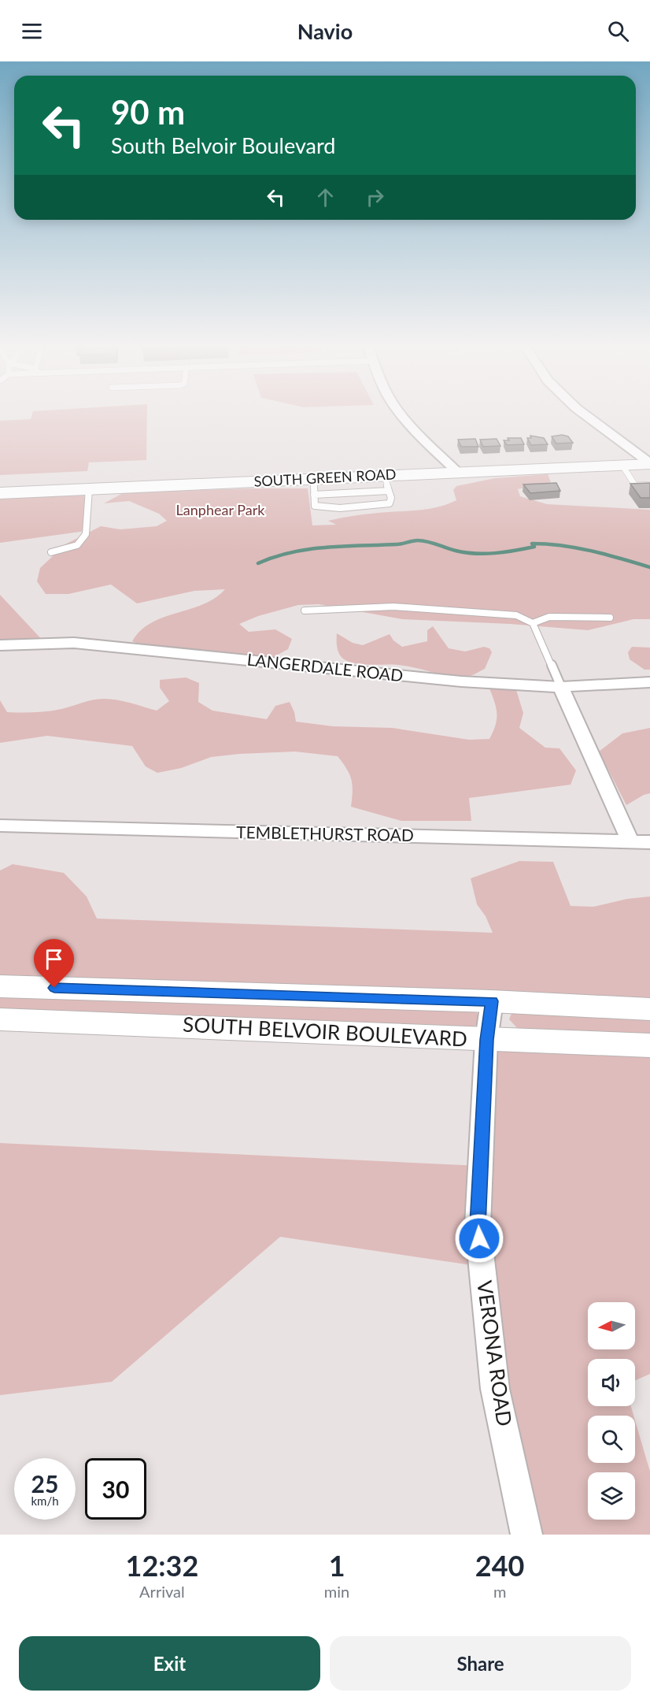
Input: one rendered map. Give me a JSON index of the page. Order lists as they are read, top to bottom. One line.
{"streets":{"street":["SOUTH GREEN ROAD","LANGERDALE ROAD","TEMBLETHURST ROAD","SOUTH BELVOIR BOULEVARD","VERONA ROAD"]},"crossings":[["SOUTH BELVOIR BOULEVARD","VERONA ROAD"]],"parks":["Lanphear Park"],"north":"left","page":{"header":"Navio","turn":["90 m","South Belvoir Boulevard"],"speed":"25 km/h","limit":"30","eta":["12:32","Arrival","1","min","240","m"],"buttons":["Exit","Share"]}}
